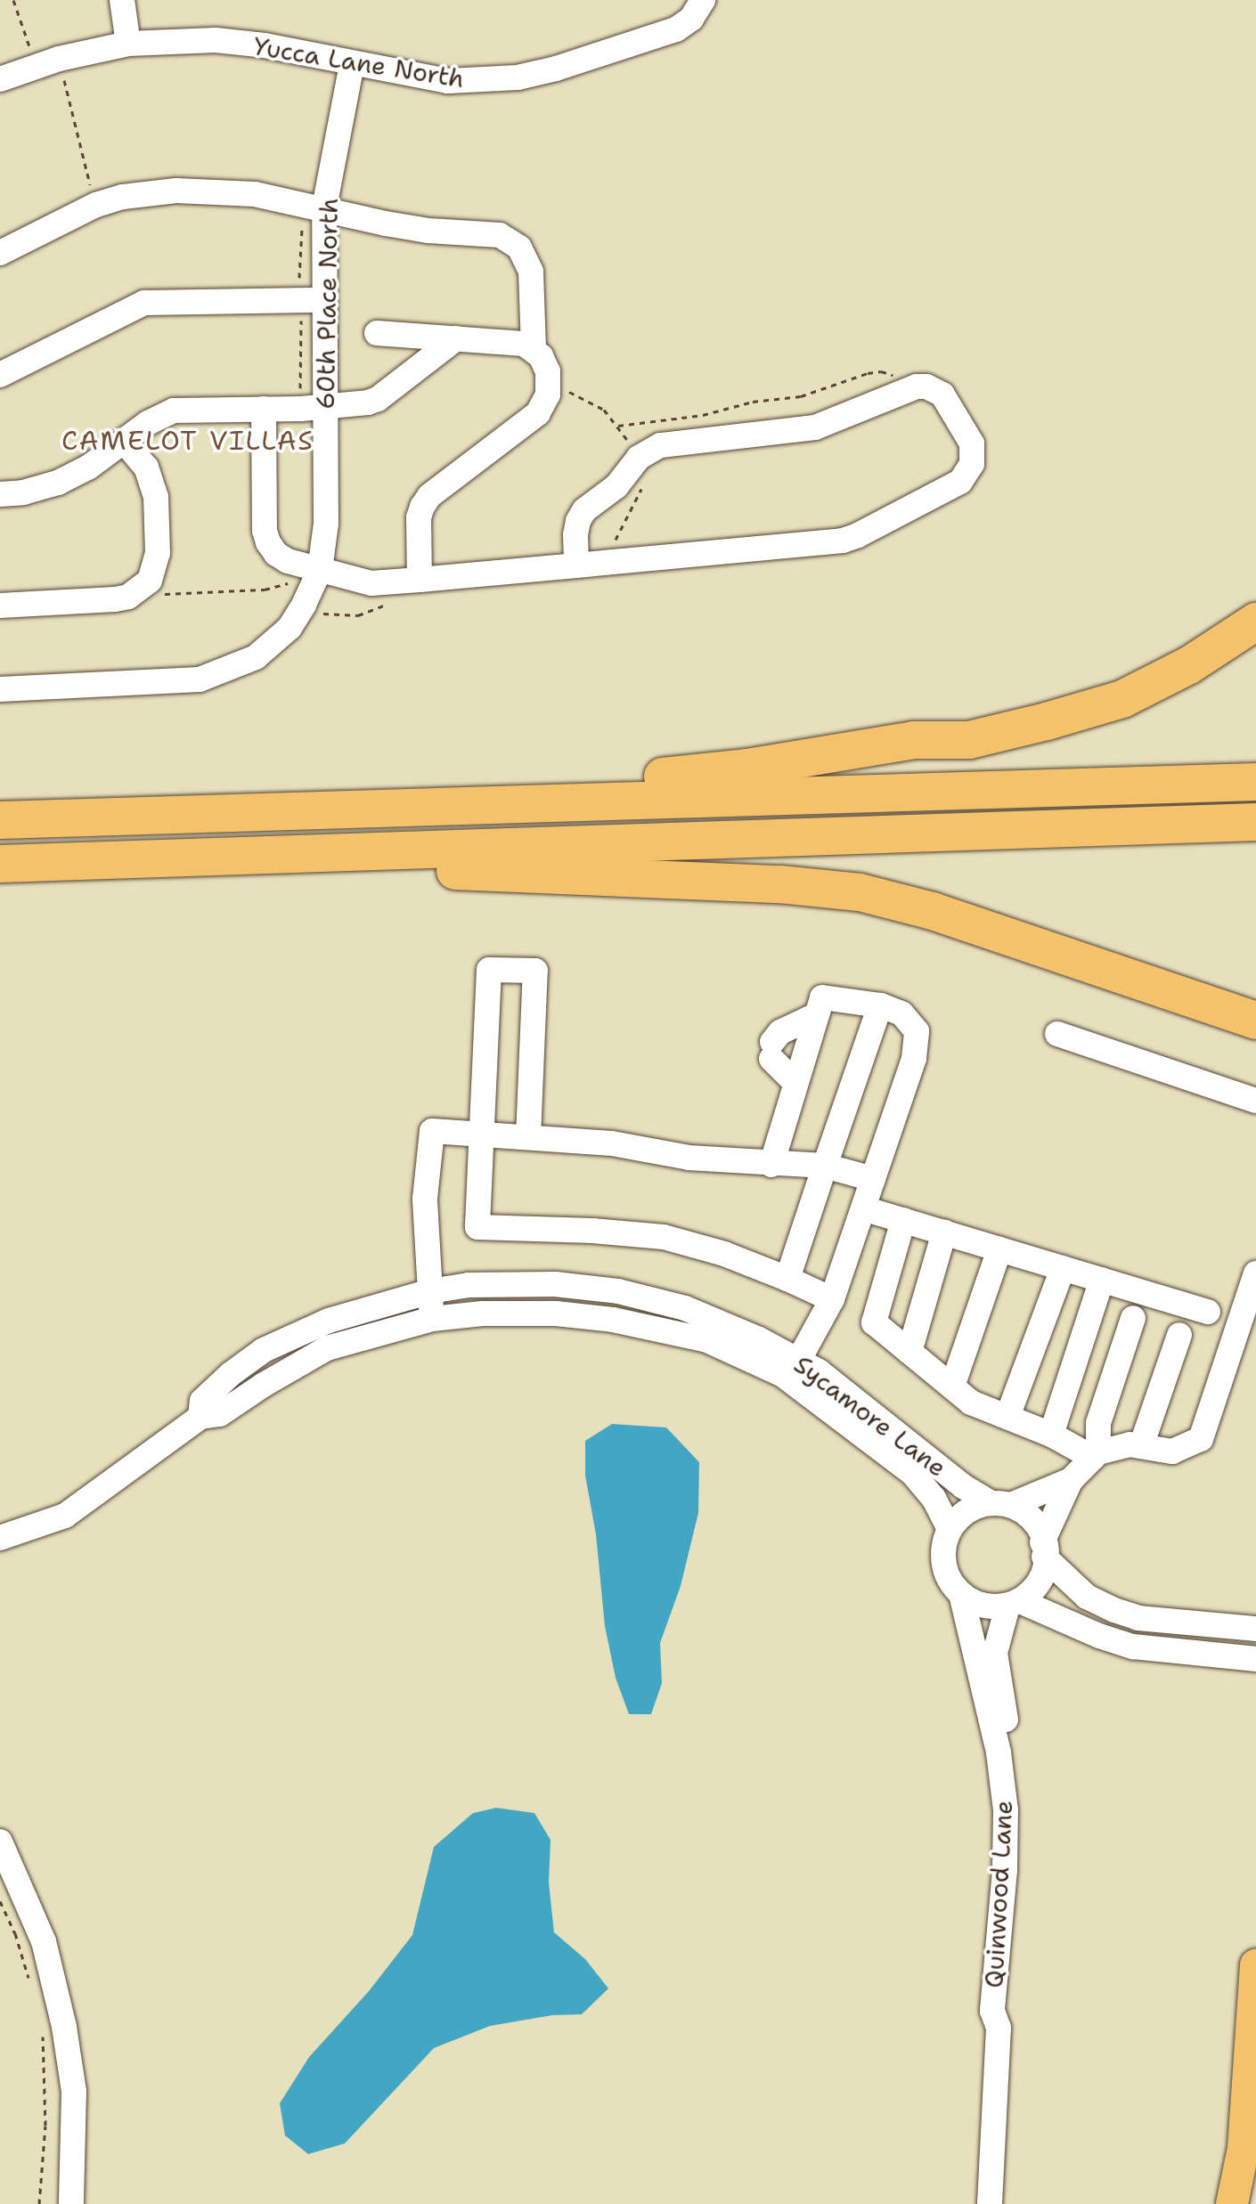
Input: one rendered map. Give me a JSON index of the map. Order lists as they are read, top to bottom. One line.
{"streets":{"street":["Yucca Lane North","60th Place North","Sycamore Lane","Quinwood Lane"]},"crossings":[["Yucca Lane North","60th Place North"],["Sycamore Lane","Quinwood Lane"]],"districts":["CAMELOT VILLAS"]}
